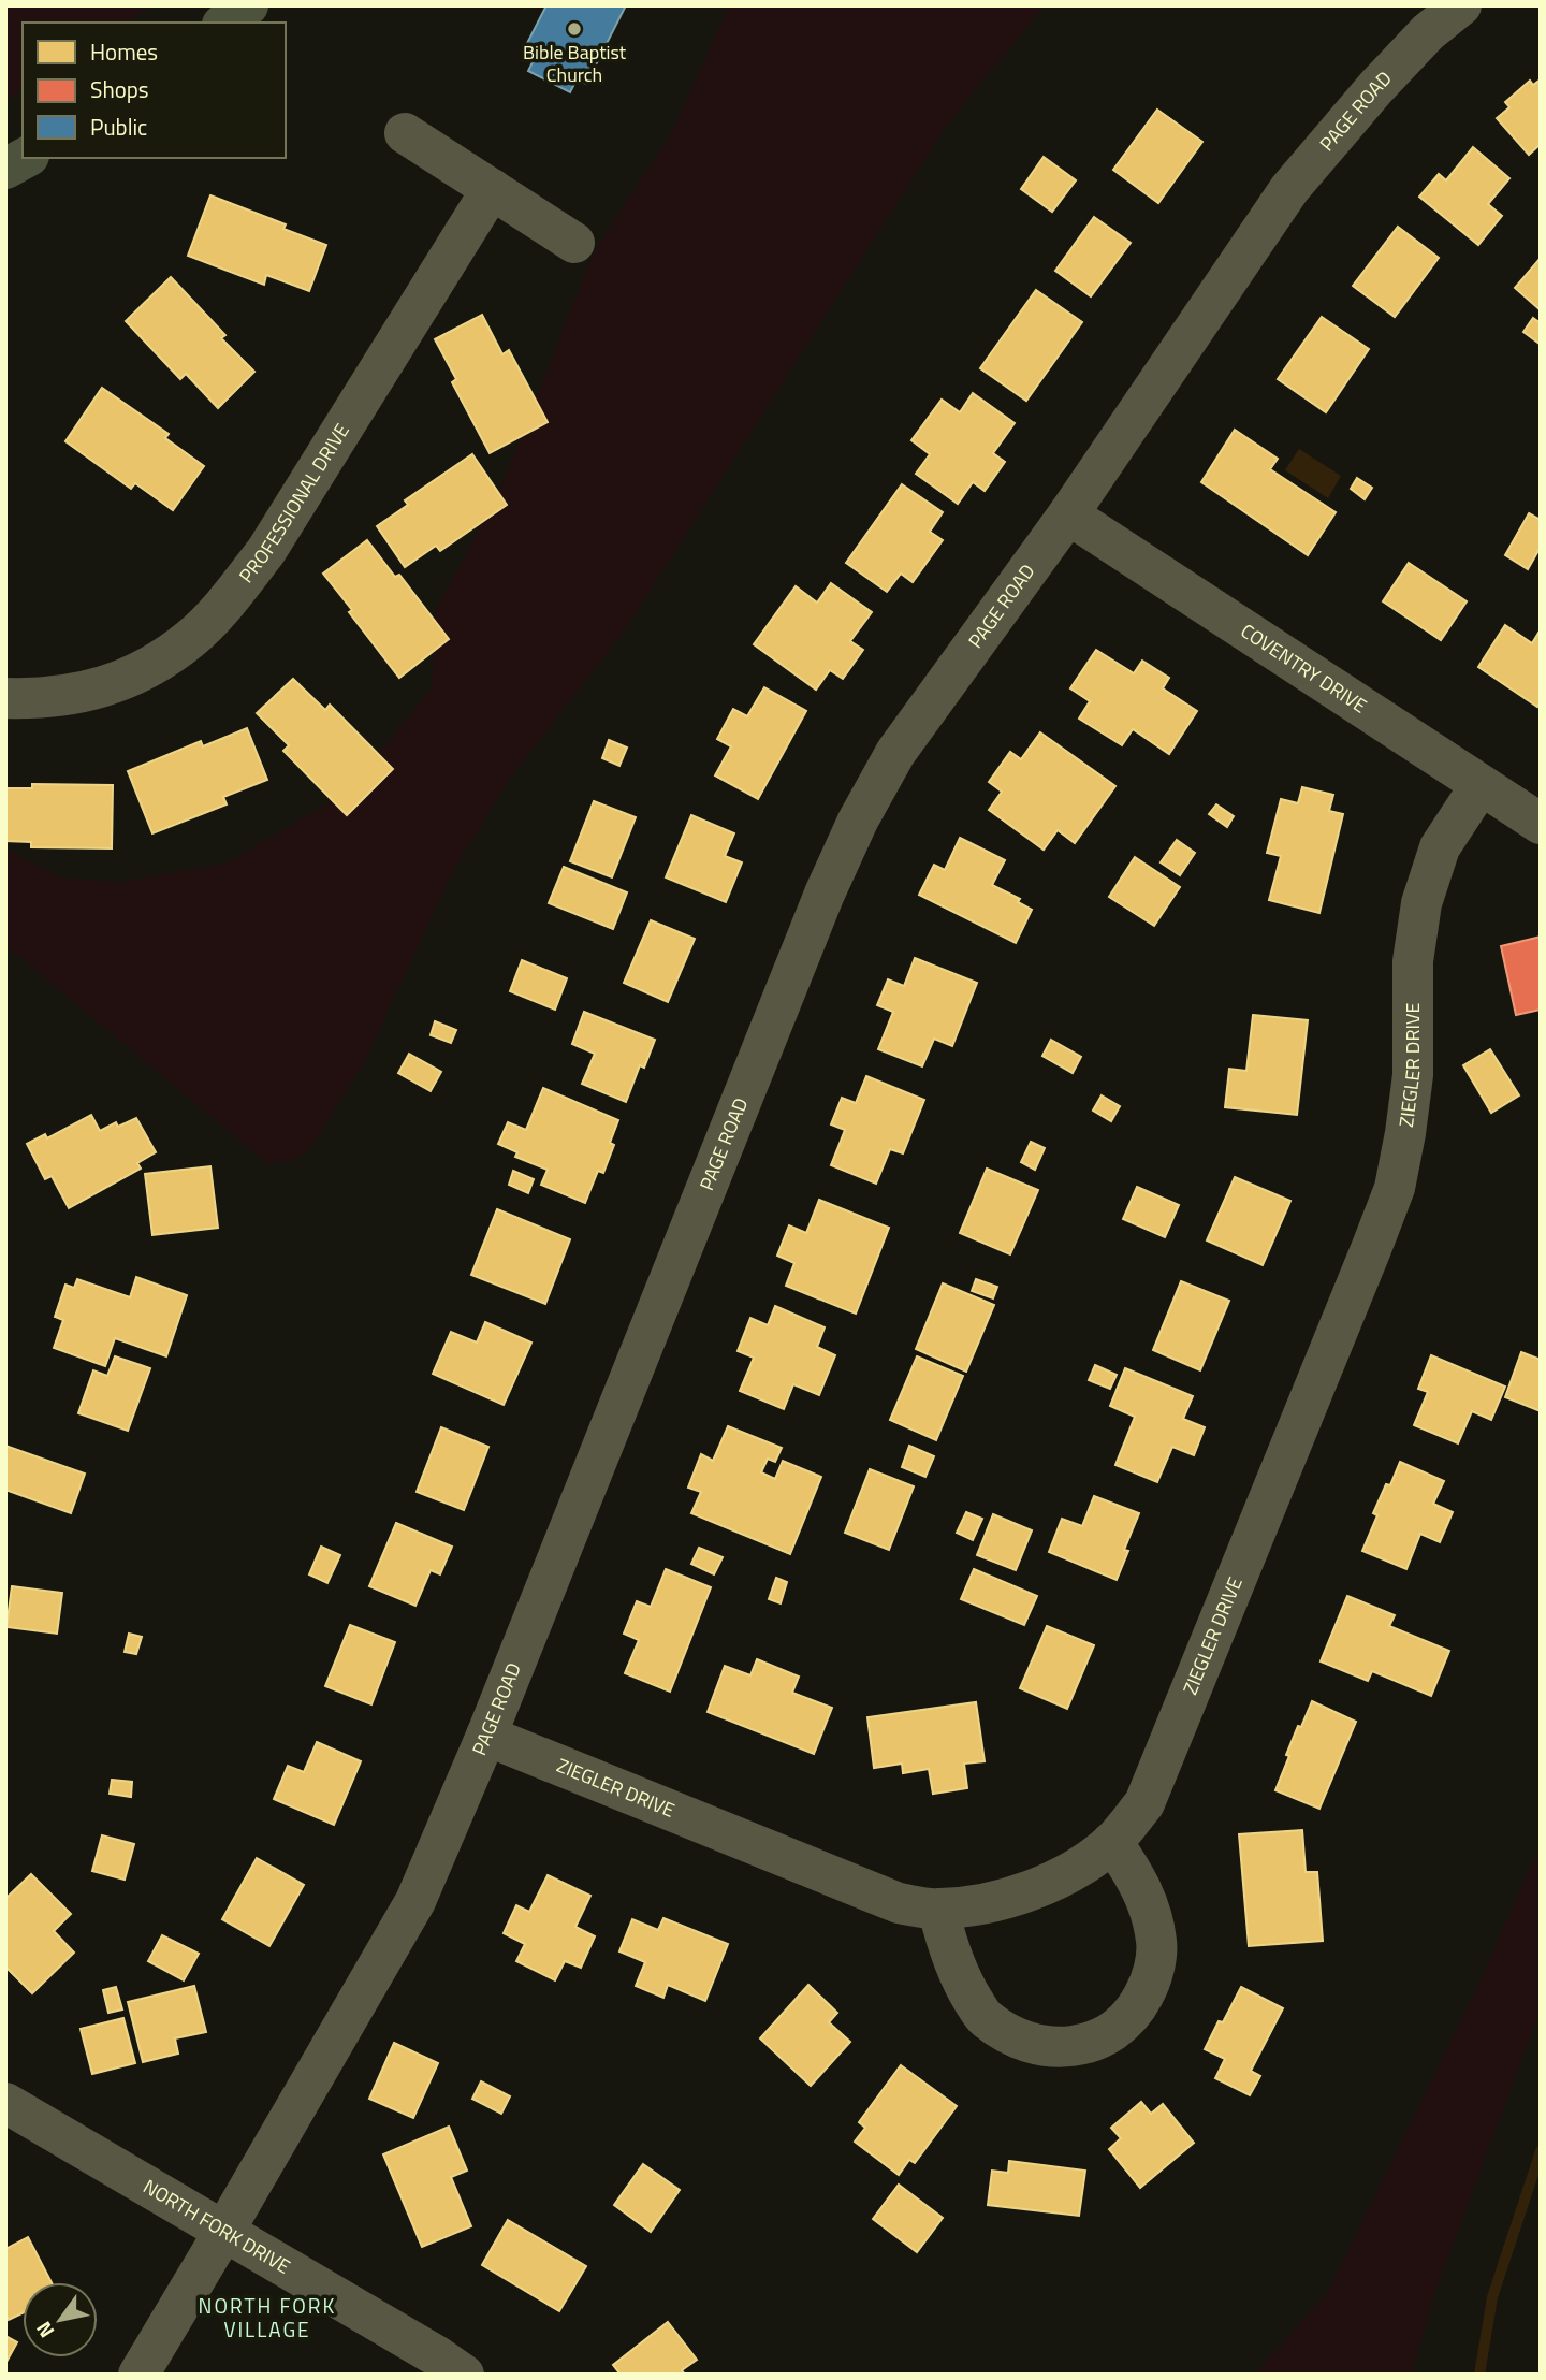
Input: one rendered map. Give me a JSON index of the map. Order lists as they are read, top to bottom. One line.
{"streets":{"street":["PAGE ROAD","PROFESSIONAL DRIVE","COVENTRY DRIVE","ZIEGLER DRIVE","NORTH FORK DRIVE"]},"crossings":[["PAGE ROAD","COVENTRY DRIVE"],["PAGE ROAD","ZIEGLER DRIVE"],["PAGE ROAD","NORTH FORK DRIVE"],["COVENTRY DRIVE","ZIEGLER DRIVE"]],"districts":["NORTH FORK VILLAGE"],"places":["Bible Baptist Church"],"legend":["Homes","Shops","Public"],"north":"bottom left"}
